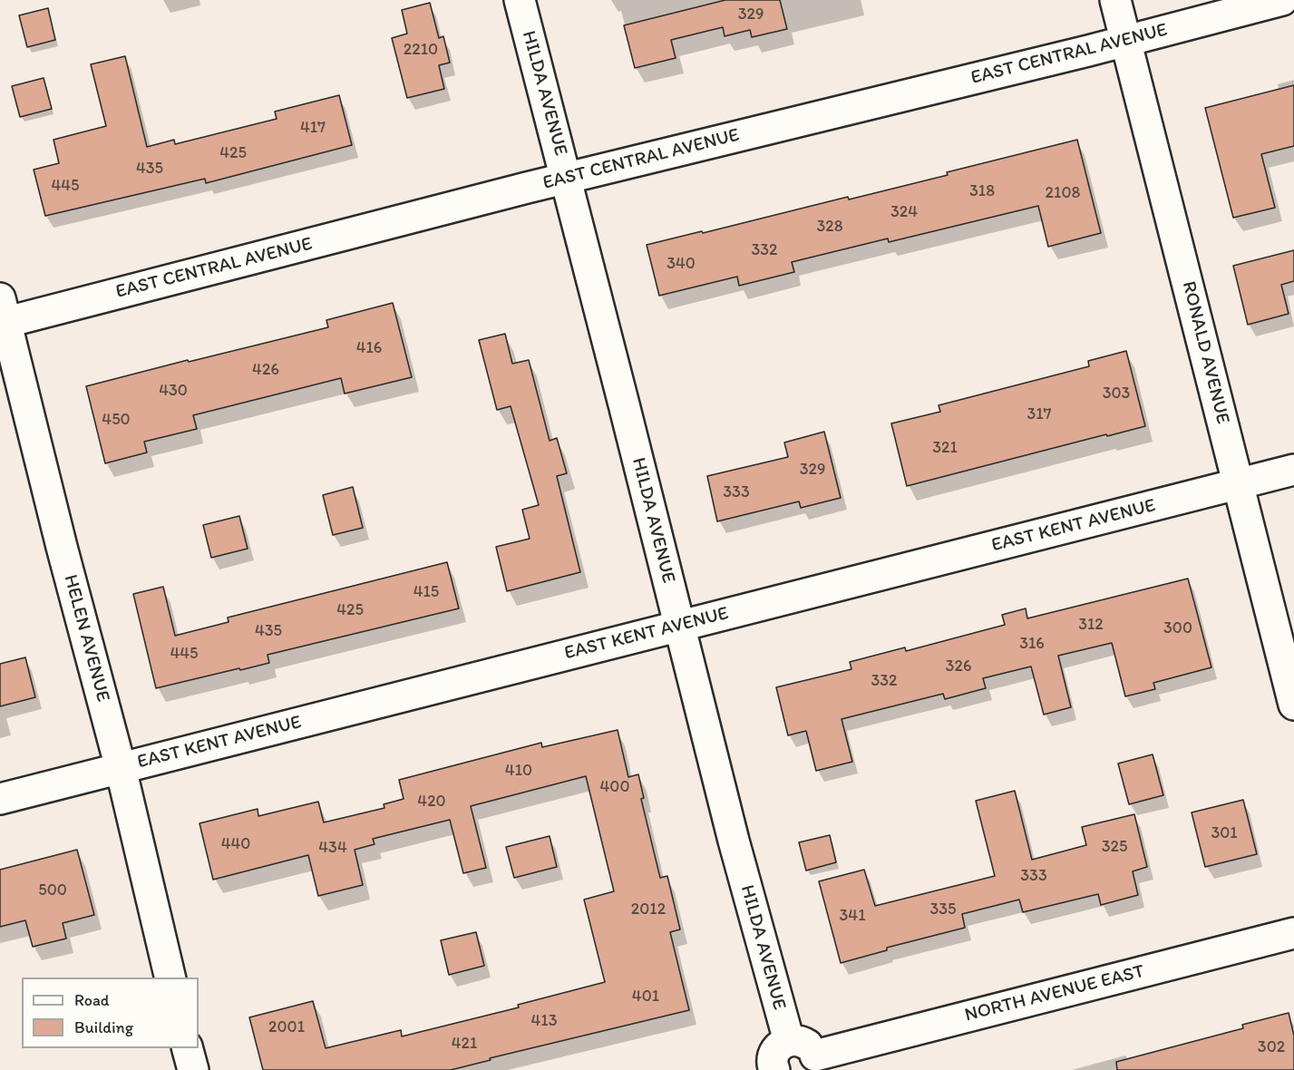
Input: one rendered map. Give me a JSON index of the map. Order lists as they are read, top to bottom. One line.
{"streets":{"street":["EAST CENTRAL AVENUE","HILDA AVENUE","RONALD AVENUE","EAST KENT AVENUE","HELEN AVENUE","NORTH AVENUE EAST"]},"crossings":[["EAST CENTRAL AVENUE","HILDA AVENUE"],["EAST CENTRAL AVENUE","RONALD AVENUE"],["EAST CENTRAL AVENUE","HELEN AVENUE"],["HILDA AVENUE","EAST KENT AVENUE"],["RONALD AVENUE","EAST KENT AVENUE"],["EAST KENT AVENUE","HELEN AVENUE"]],"house_numbers":["329","2210","417","425","435","445","318","2108","324","328","332","340","416","426","430","303","317","450","321","329","333","415","425","312","300","435","316","445","326","332","410","400","420","301","440","325","434","333","500","2012","335","341","401","413","2001","421","302"],"legend":["Road","Building"]}
